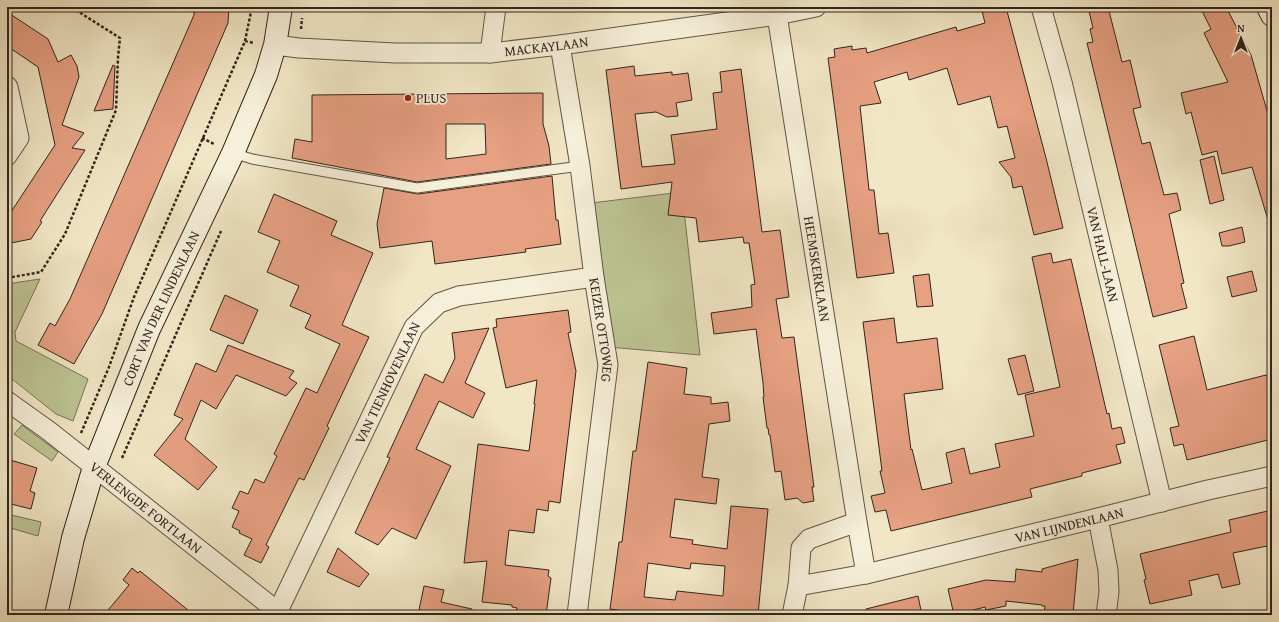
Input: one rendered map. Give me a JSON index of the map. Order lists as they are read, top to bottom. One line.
{"streets":{"main road":["CORT VAN DER LINDENLAAN"],"street":["MACKAYLAAN","VAN HALL-LAAN","HEEMSKERKLAAN","KEIZER OTTOWEG","VAN TIENHOVENLAAN","VERLENGDE FORTLAAN","VAN LIJNDENLAAN"]},"crossings":[["MACKAYLAAN","HEEMSKERKLAAN"],["MACKAYLAAN","CORT VAN DER LINDENLAAN"],["MACKAYLAAN","KEIZER OTTOWEG"],["VAN HALL-LAAN","VAN LIJNDENLAAN"],["HEEMSKERKLAAN","VAN LIJNDENLAAN"],["CORT VAN DER LINDENLAAN","VERLENGDE FORTLAAN"],["KEIZER OTTOWEG","VAN TIENHOVENLAAN"],["VAN TIENHOVENLAAN","VERLENGDE FORTLAAN"]],"places":["PLUS"],"north":"top"}
